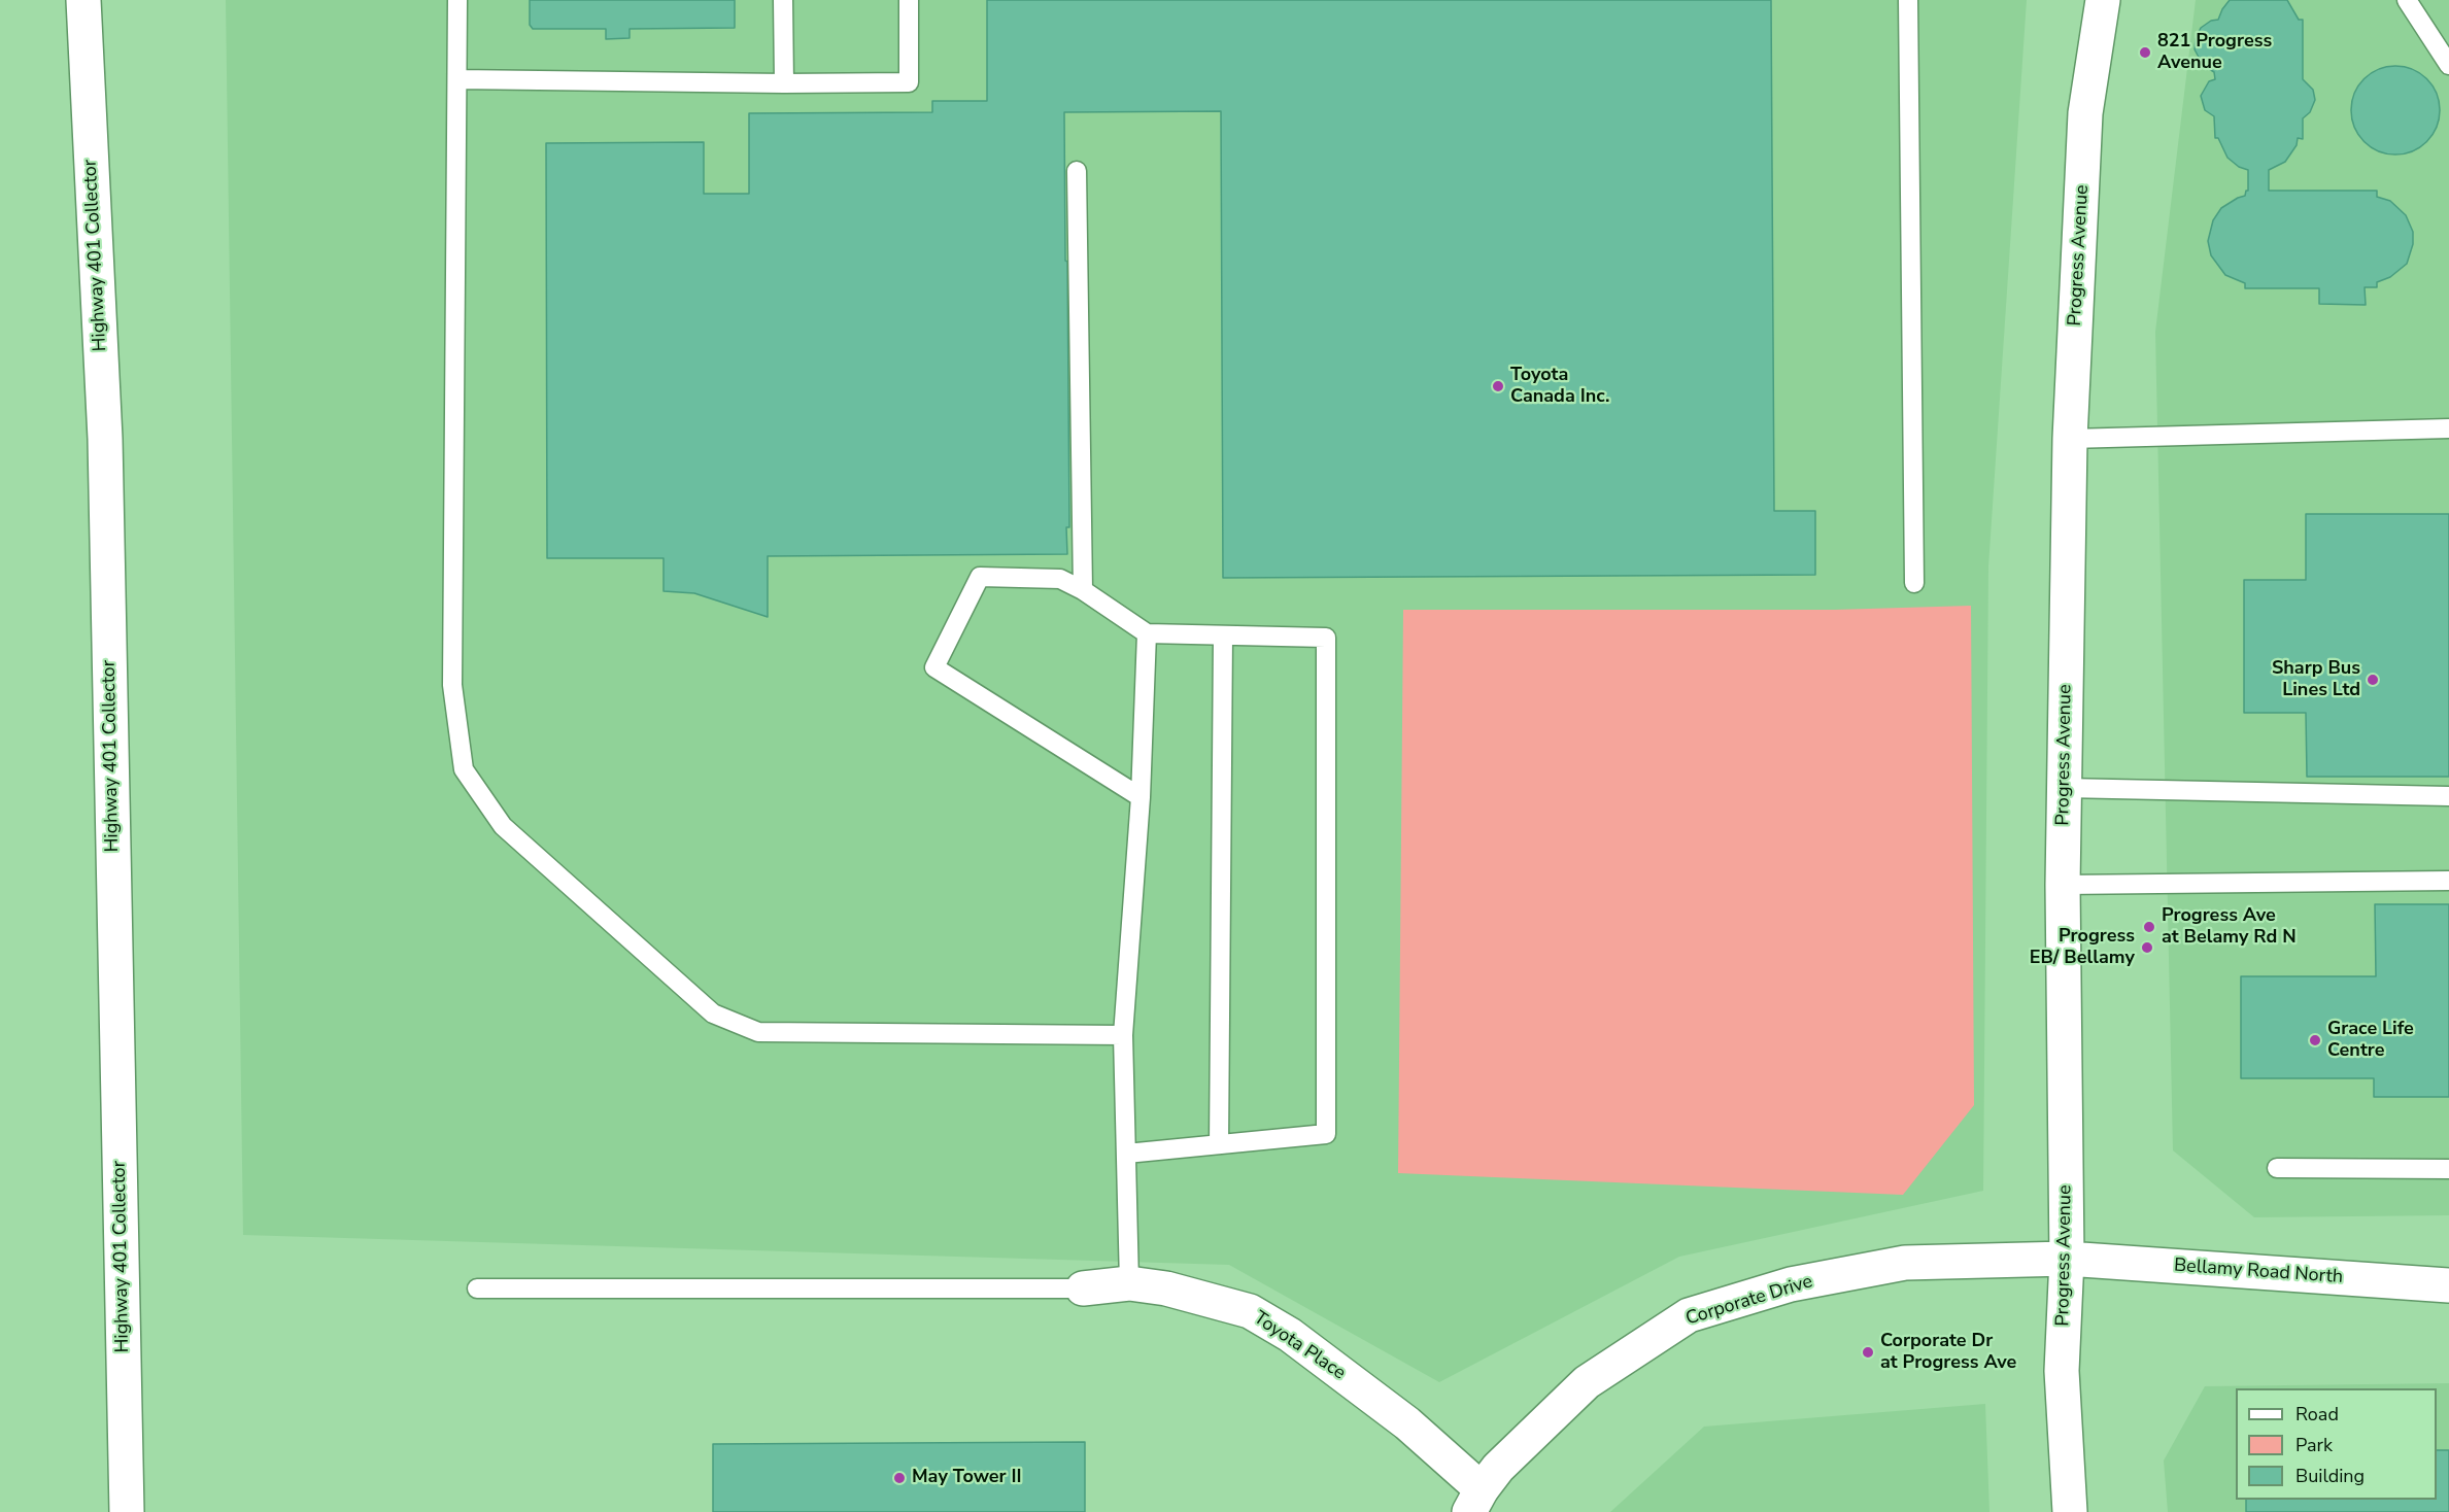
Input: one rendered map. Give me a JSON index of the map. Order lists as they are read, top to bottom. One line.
{"streets":{"main road":["Highway 401 Collector","Progress Avenue","Bellamy Road North","Corporate Drive","Toyota Place"]},"crossings":[["Progress Avenue","Bellamy Road North"],["Progress Avenue","Corporate Drive"],["Bellamy Road North","Corporate Drive"],["Corporate Drive","Toyota Place"]],"places":["821 Progress Avenue","Toyota Canada Inc.","Sharp Bus Lines Ltd","Progress Ave at Belamy Rd N","Progress EB/ Bellamy","Grace Life Centre","Corporate Dr at Progress Ave","May Tower II"],"legend":["Road","Park","Building"]}
